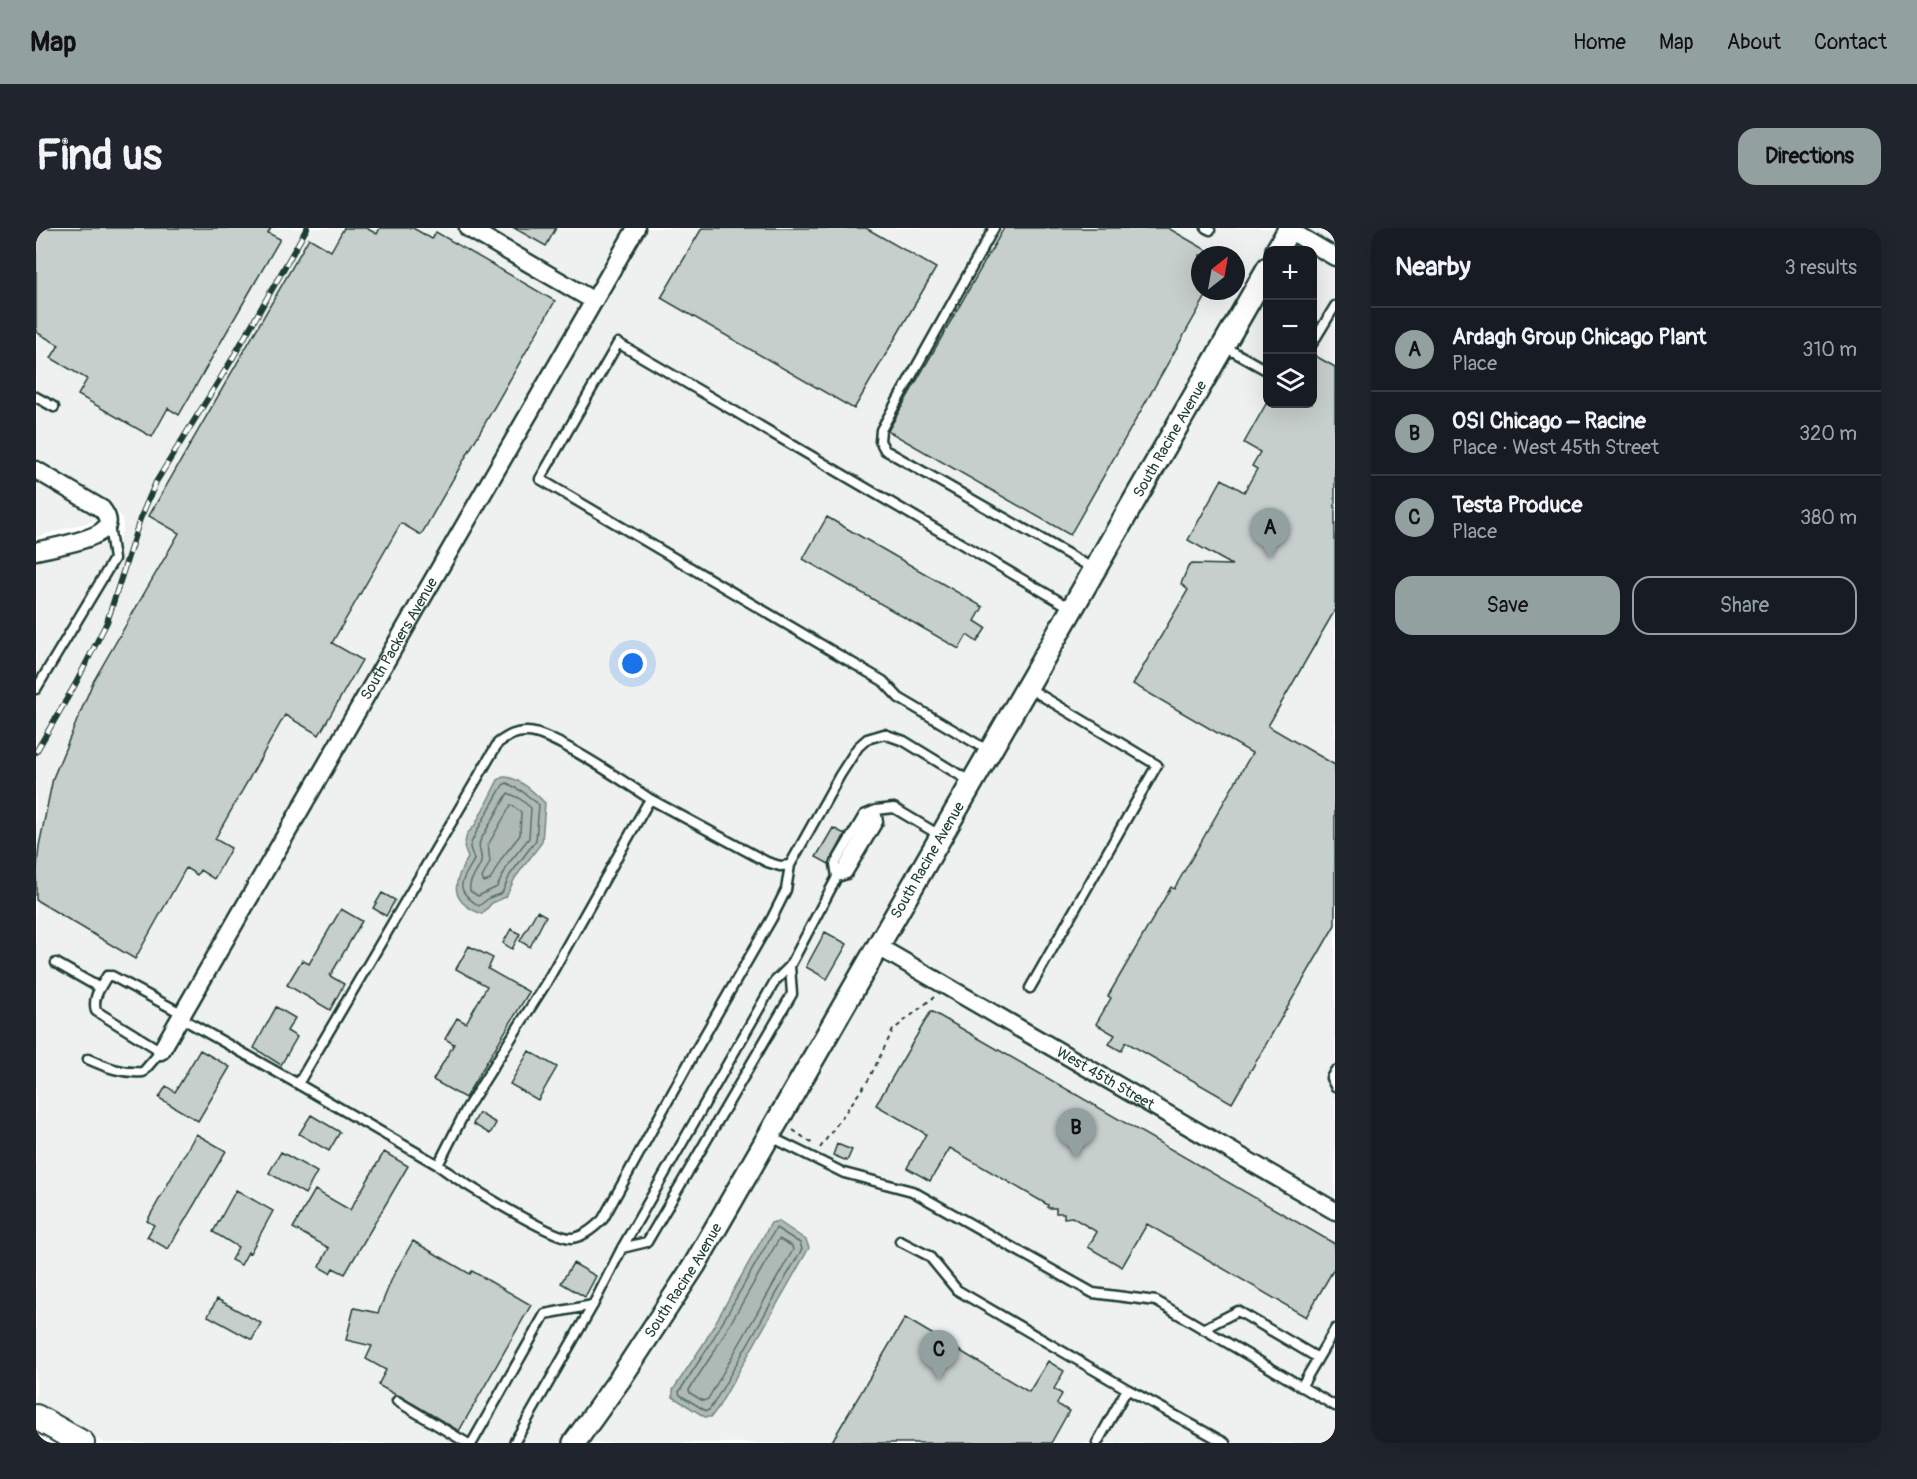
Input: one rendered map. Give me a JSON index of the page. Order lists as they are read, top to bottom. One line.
{"streets":{"street":["South Racine Avenue","South Packers Avenue","West 45th Street"]},"crossings":[["South Racine Avenue","West 45th Street"]],"north":"top right","page":{"header":"Map","nav":["Home","Map","About","Contact"],"buttons":["Directions",["Save","Share"]],"title":"Find us","heading":["Nearby","3 results"],"map_buttons":["+","−"],"list":[{"mark":"A","name":"Ardagh Group Chicago Plant","note":"Place","value":"310 m"},{"mark":"B","name":"OSI Chicago – Racine","note":"Place · West 45th Street","value":"320 m"},{"mark":"C","name":"Testa Produce","note":"Place","value":"380 m"}],"pins":["A","B","C"]}}
